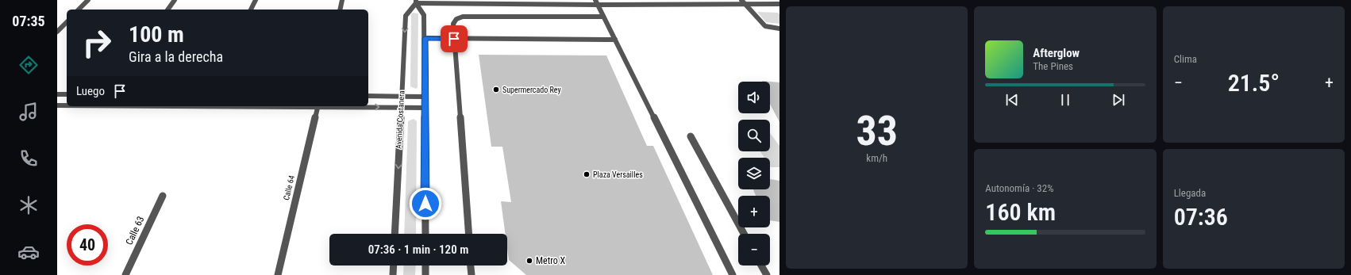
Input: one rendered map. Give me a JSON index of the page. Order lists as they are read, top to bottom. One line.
{"streets":{"street":["Avenida Costanera","Calle 64","Calle 63"]},"places":["Supermercado Rey","Plaza Versailles","Metro X"],"page":{"tabs":"07:35","tile":[["33","km/h"],"Clima",["Autonomía · 32%","160 km"],["Llegada","07:36"]],"turn":["100 m","Gira a la derecha"],"song":["Afterglow","The Pines"],"heat":["−","21.5°","+"],"then":"Luego","map_buttons":["+","−"],"limit":"40","trip":"07:36 · 1 min · 120 m"}}
